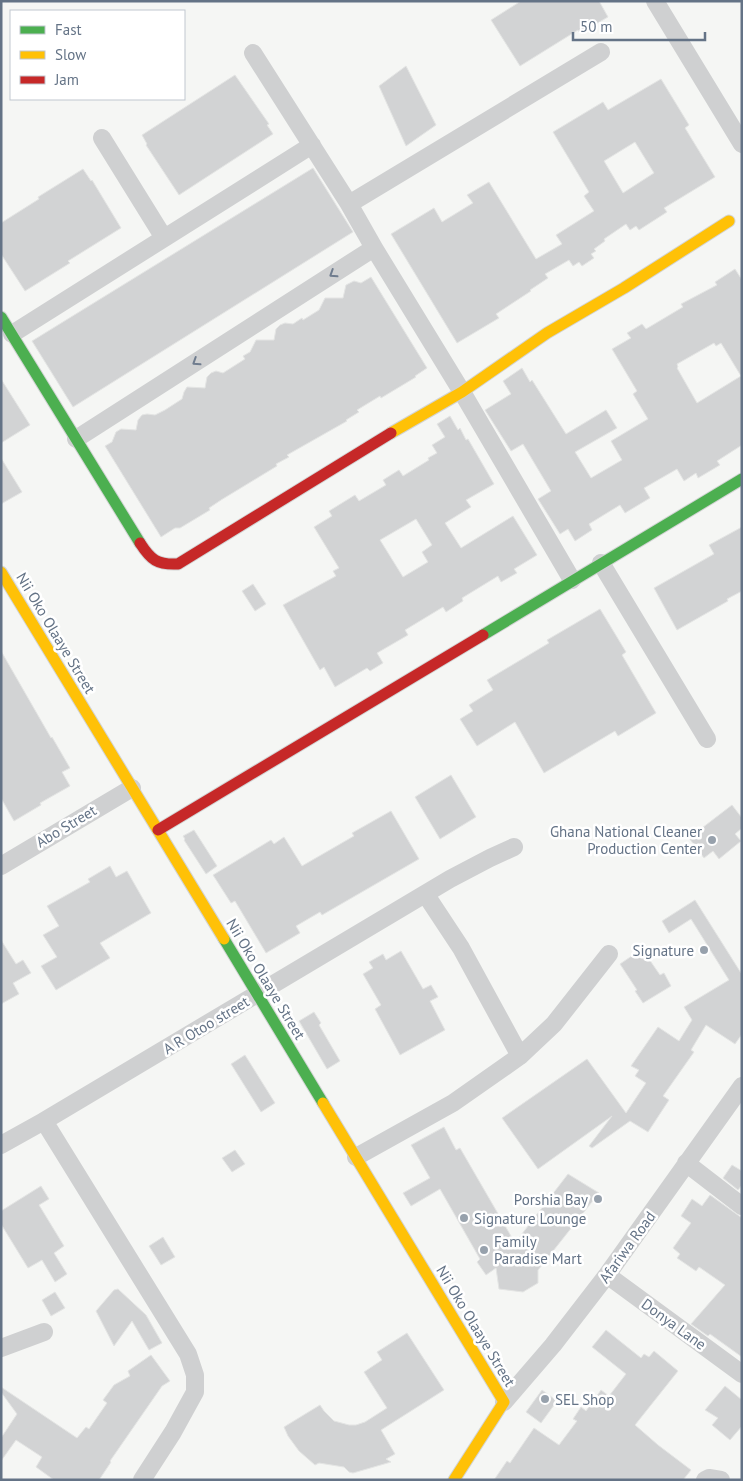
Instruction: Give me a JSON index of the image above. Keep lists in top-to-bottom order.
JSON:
{
  "streets": {
    "street": [
      "Nii Oko Olaaye Street",
      "Abo Street",
      "A R Otoo street",
      "Afariwa Road",
      "Donya Lane"
    ]
  },
  "crossings": [
    ["Nii Oko Olaaye Street", "Abo Street"],
    ["Nii Oko Olaaye Street", "A R Otoo street"],
    ["Nii Oko Olaaye Street", "Afariwa Road"],
    ["Afariwa Road", "Donya Lane"]
  ],
  "places": [
    "Ghana National Cleaner Production Center",
    "Signature",
    "Porshia Bay",
    "Signature Lounge",
    "Family Paradise Mart",
    "SEL Shop"
  ],
  "legend": ["Fast", "Slow", "Jam"],
  "scale_bar": "50 m"
}
